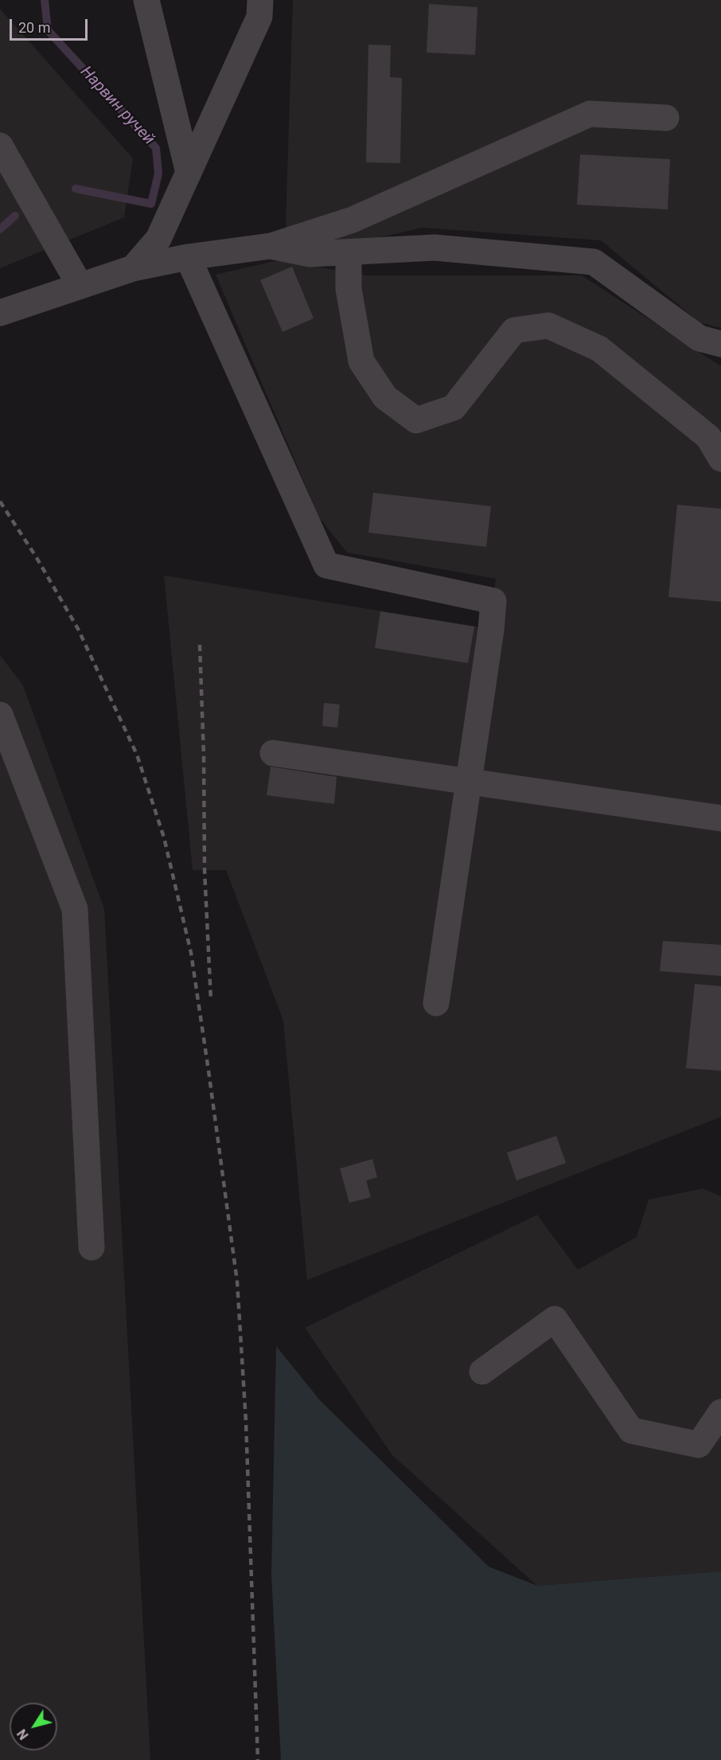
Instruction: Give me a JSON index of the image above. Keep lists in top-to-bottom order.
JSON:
{
  "water": ["Нарвин ручей"],
  "scale_bar": "20 m",
  "north": "bottom left"
}
